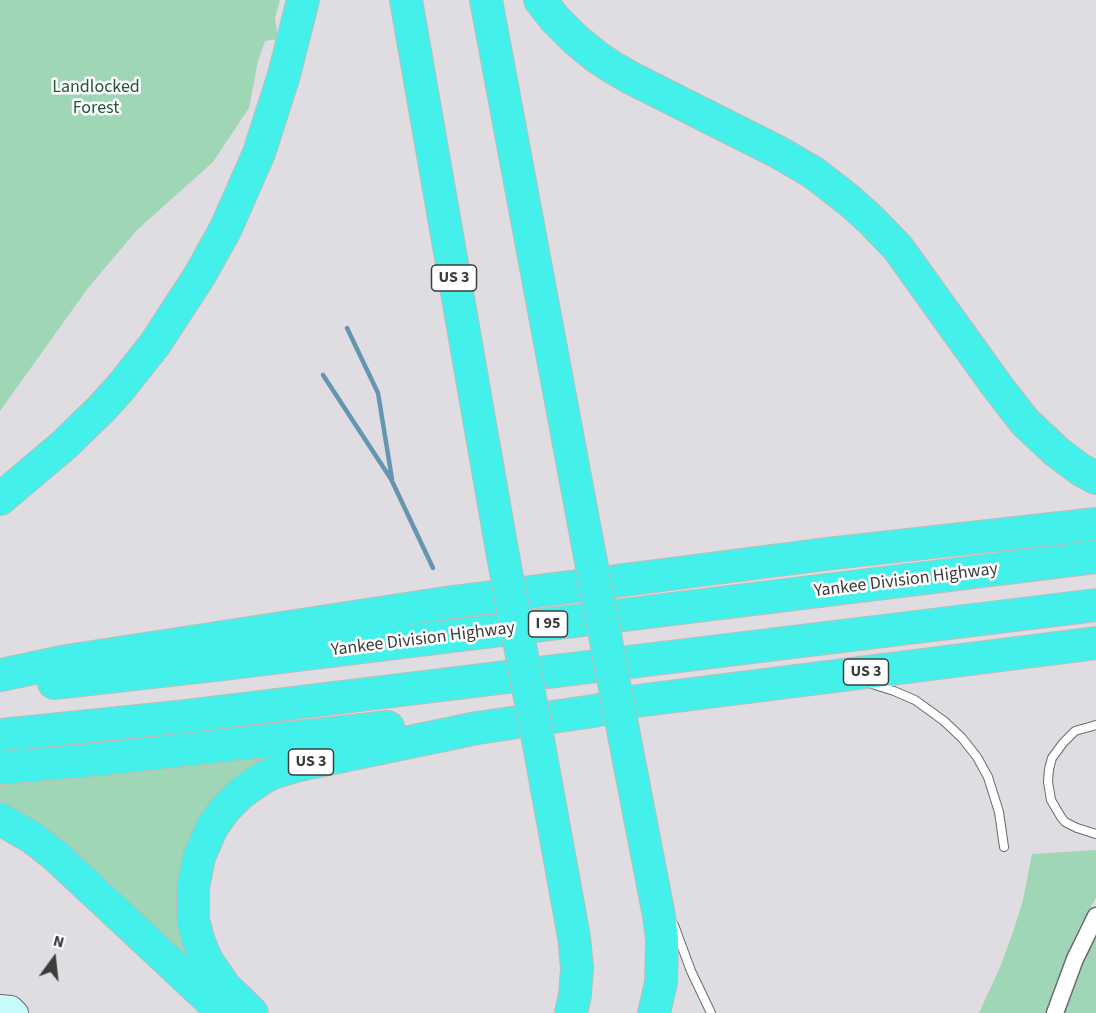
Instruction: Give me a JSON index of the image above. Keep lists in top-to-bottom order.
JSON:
{
  "streets": {
    "highway": ["US 3", "Yankee Division Highway", "I 95"]
  },
  "parks": ["Landlocked Forest"],
  "north": "top"
}
